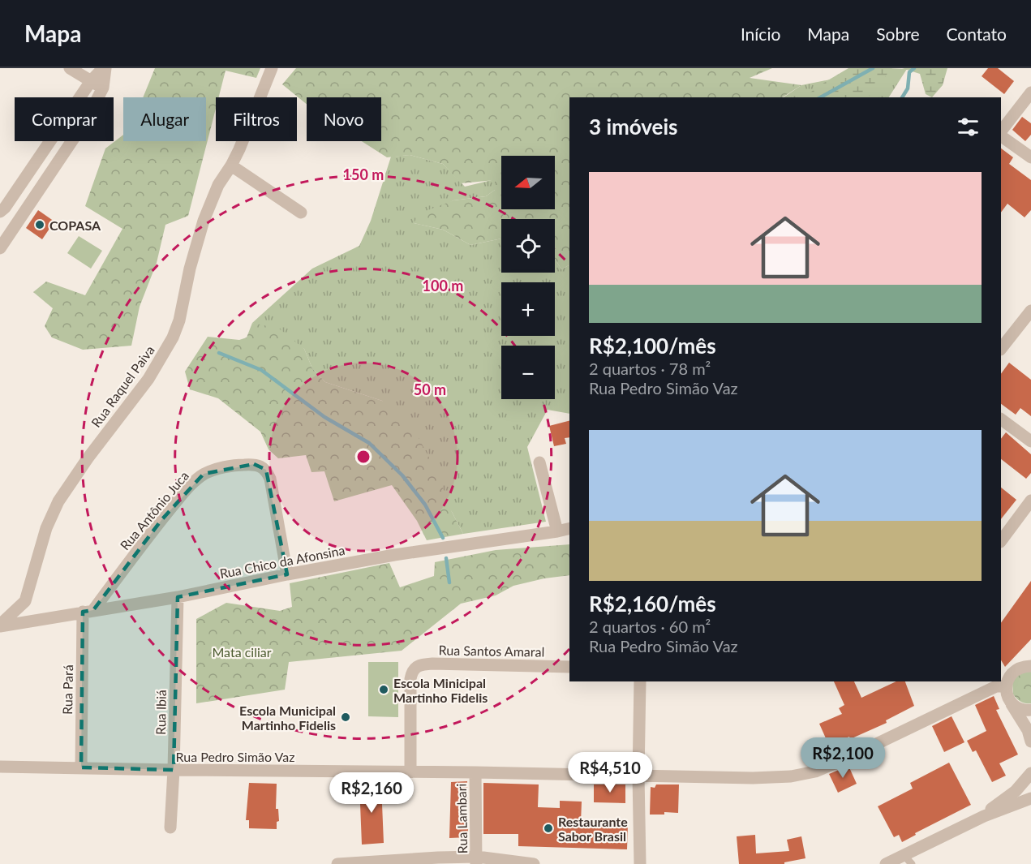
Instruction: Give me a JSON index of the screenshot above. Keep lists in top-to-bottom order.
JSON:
{
  "streets": {
    "street": [
      "Rua Raquel Paiva",
      "Rua Antônio Juca",
      "Rua Chico da Afonsina",
      "Rua Santos Amaral",
      "Rua Pará",
      "Rua Ibiá",
      "Rua Pedro Simão Vaz",
      "Rua Lambari"
    ]
  },
  "crossings": [
    ["Rua Raquel Paiva", "Rua Chico da Afonsina"],
    ["Rua Antônio Juca", "Rua Chico da Afonsina"],
    ["Rua Antônio Juca", "Rua Pará"],
    ["Rua Chico da Afonsina", "Rua Pará"],
    ["Rua Chico da Afonsina", "Rua Ibiá"],
    ["Rua Santos Amaral", "Rua Pedro Simão Vaz"],
    ["Rua Pará", "Rua Pedro Simão Vaz"],
    ["Rua Ibiá", "Rua Pedro Simão Vaz"],
    ["Rua Pedro Simão Vaz", "Rua Lambari"]
  ],
  "parks": ["Mata ciliar"],
  "places": [
    "COPASA",
    "Escola Minicipal Martinho Fidelis",
    "Escola Municipal Martinho Fidelis",
    "Restaurante Sabor Brasil"
  ],
  "north": "left",
  "page": {
    "header": "Mapa",
    "nav": [
      "Início",
      "Mapa",
      "Sobre",
      "Contato"
    ],
    "chip": [
      "Comprar",
      "Alugar",
      "Filtros",
      "Novo"
    ],
    "heading": "3 imóveis",
    "map_buttons": ["+", "−"],
    "list": [
      {
        "name": "R$2,100/mês",
        "note": "2 quartos · 78 m² · Rua Pedro Simão Vaz"
      },
      {
        "name": "R$2,160/mês",
        "note": "2 quartos · 60 m² · Rua Pedro Simão Vaz"
      }
    ],
    "price": ["R$2,100", "R$4,510", "R$2,160"]
  },
  "rings": ["150 m", "100 m", "50 m"]
}
